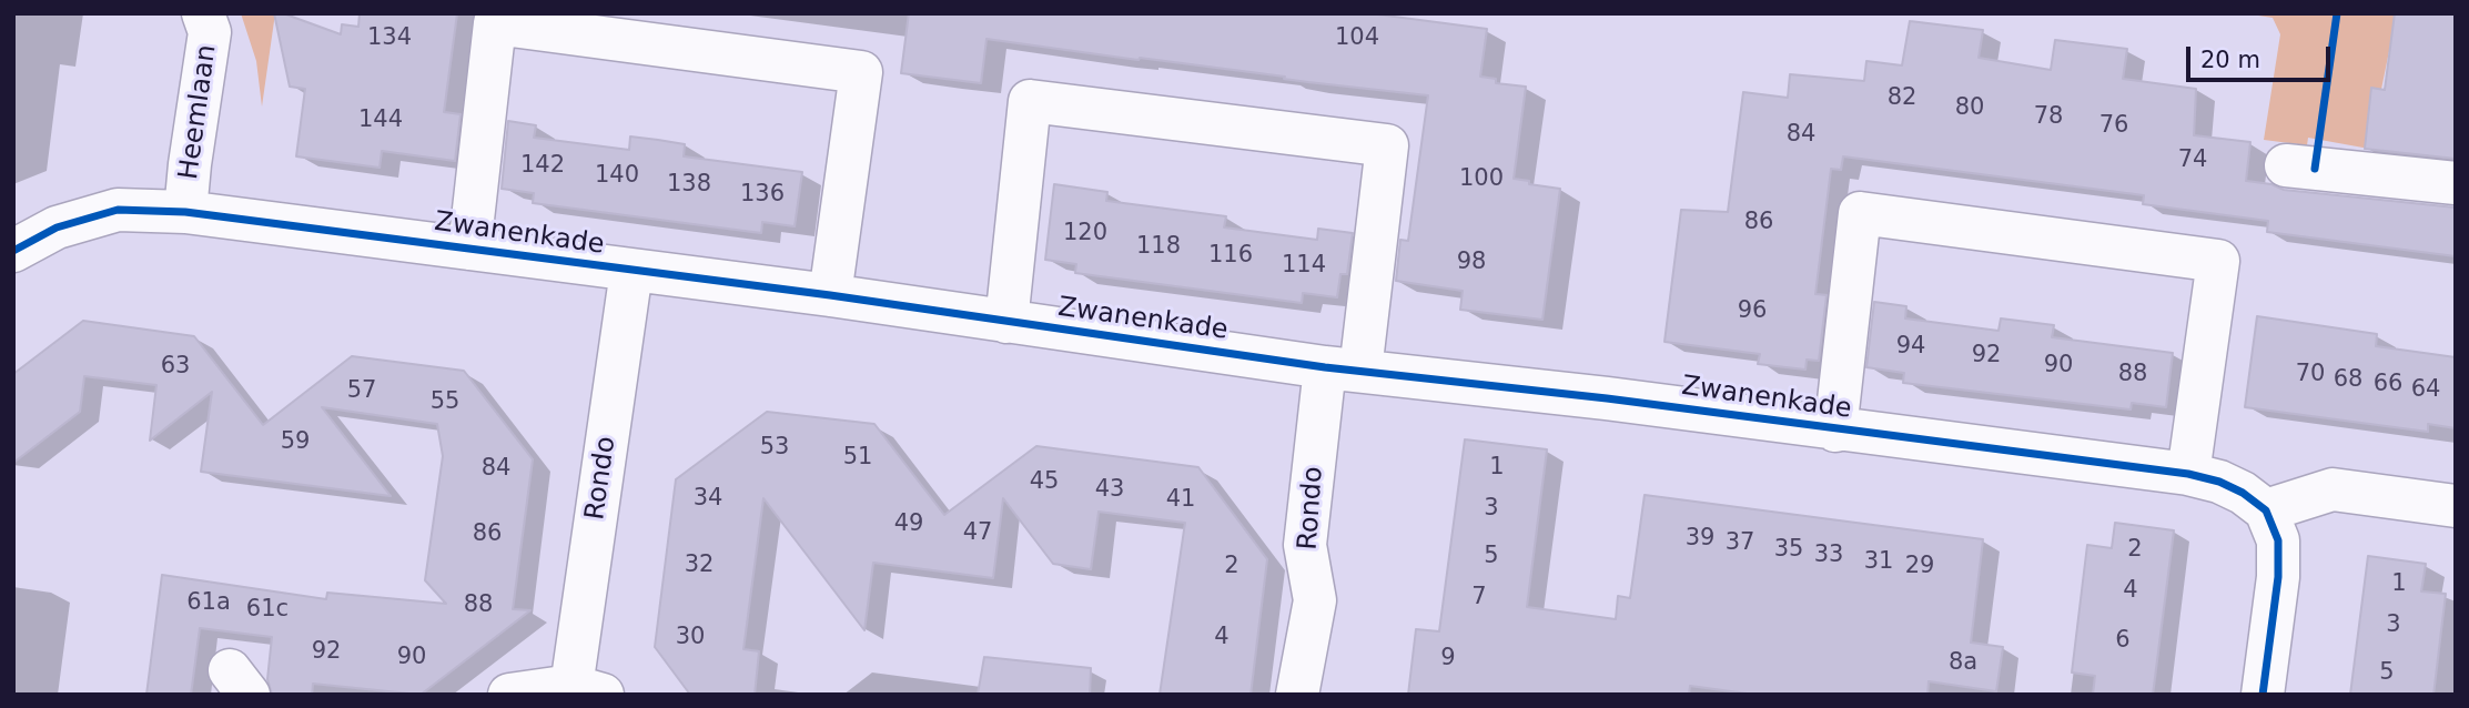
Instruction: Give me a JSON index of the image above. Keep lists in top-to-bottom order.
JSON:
{
  "streets": {
    "street": ["Heemlaan", "Zwanenkade", "Rondo"]
  },
  "crossings": [
    ["Heemlaan", "Zwanenkade"],
    ["Zwanenkade", "Rondo"]
  ],
  "house_numbers": [
    "134",
    "104",
    "82",
    "80",
    "78",
    "144",
    "76",
    "84",
    "74",
    "142",
    "140",
    "100",
    "138",
    "136",
    "86",
    "120",
    "118",
    "116",
    "98",
    "114",
    "96",
    "94",
    "92",
    "90",
    "63",
    "88",
    "70",
    "68",
    "66",
    "64",
    "57",
    "55",
    "59",
    "53",
    "51",
    "1",
    "84",
    "45",
    "43",
    "34",
    "41",
    "3",
    "49",
    "47",
    "86",
    "39",
    "37",
    "35",
    "2",
    "33",
    "5",
    "31",
    "32",
    "2",
    "29",
    "1",
    "4",
    "7",
    "61a",
    "88",
    "61c",
    "3",
    "30",
    "4",
    "6",
    "92",
    "90",
    "9",
    "8a",
    "5"
  ],
  "scale_bar": "20 m"
}
